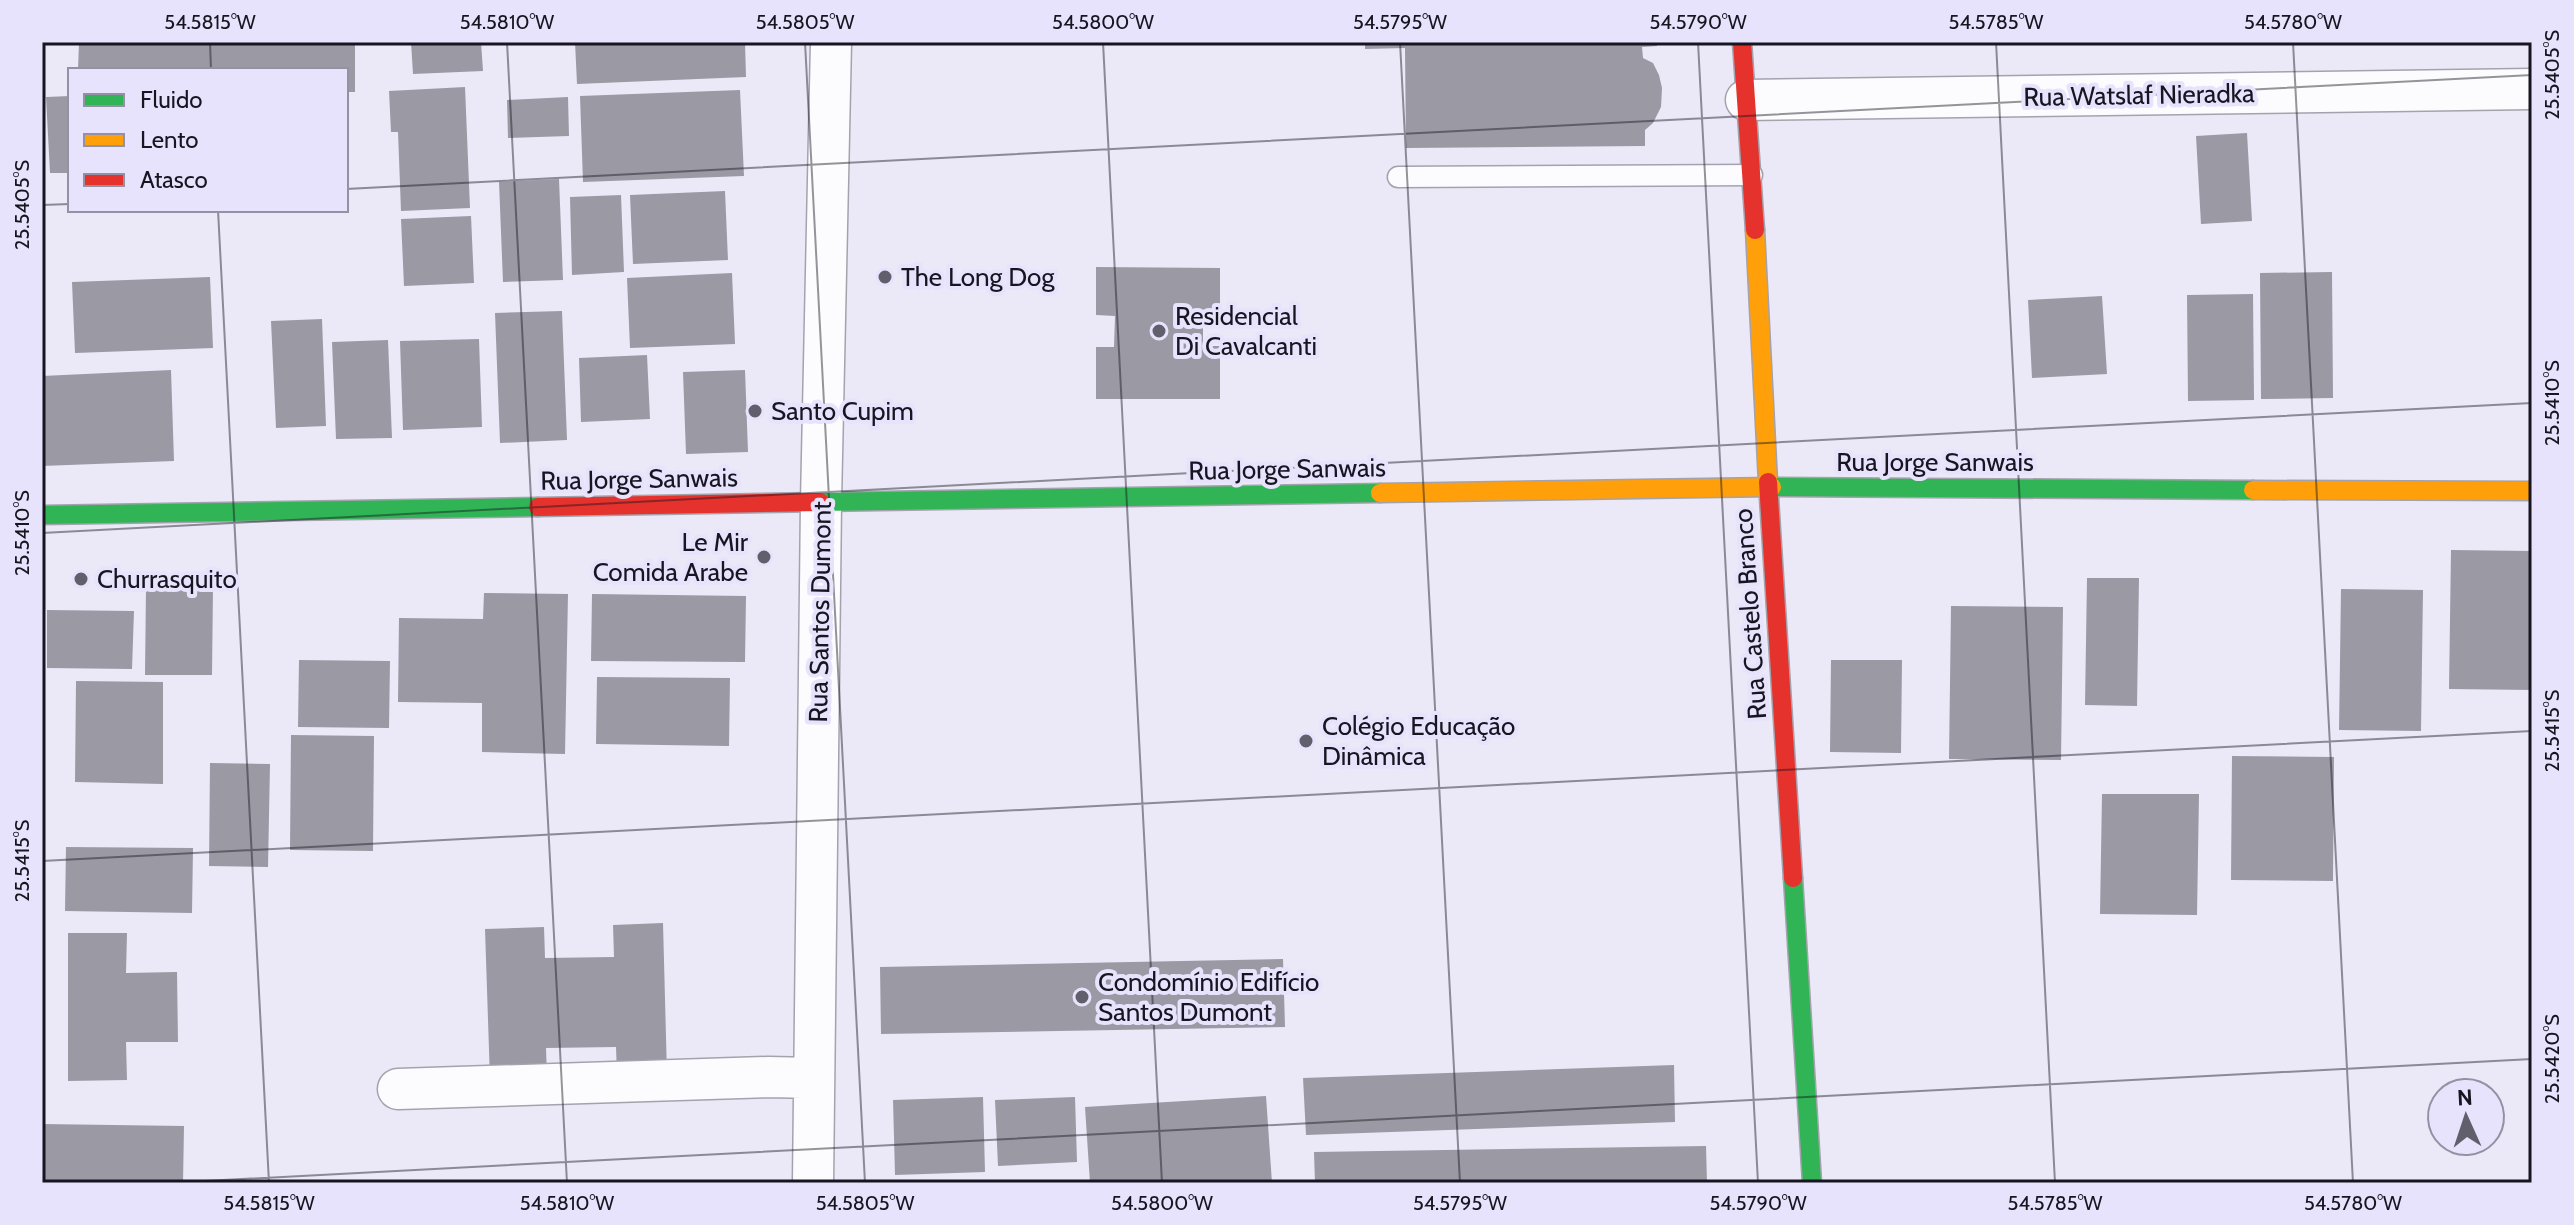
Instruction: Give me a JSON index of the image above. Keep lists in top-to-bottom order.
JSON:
{
  "streets": {
    "street": [
      "Rua Watslaf Nieradka",
      "Rua Jorge Sanwais",
      "Rua Santos Dumont",
      "Rua Castelo Branco"
    ]
  },
  "crossings": [
    ["Rua Watslaf Nieradka", "Rua Castelo Branco"],
    ["Rua Jorge Sanwais", "Rua Santos Dumont"],
    ["Rua Jorge Sanwais", "Rua Castelo Branco"]
  ],
  "places": [
    "The Long Dog",
    "Residencial Di Cavalcanti",
    "Santo Cupim",
    "Le Mir Comida Arabe",
    "Churrasquito",
    "Colégio Educação Dinâmica",
    "Condomínio Edifício Santos Dumont"
  ],
  "legend": ["Fluido", "Lento", "Atasco"],
  "north": "top",
  "coordinates": [
    "54.5815°W",
    "54.5810°W",
    "54.5805°W",
    "54.5800°W",
    "54.5795°W",
    "54.5790°W",
    "54.5785°W",
    "54.5780°W",
    "25.5405°S",
    "25.5410°S",
    "25.5415°S",
    "25.5420°S"
  ]
}
